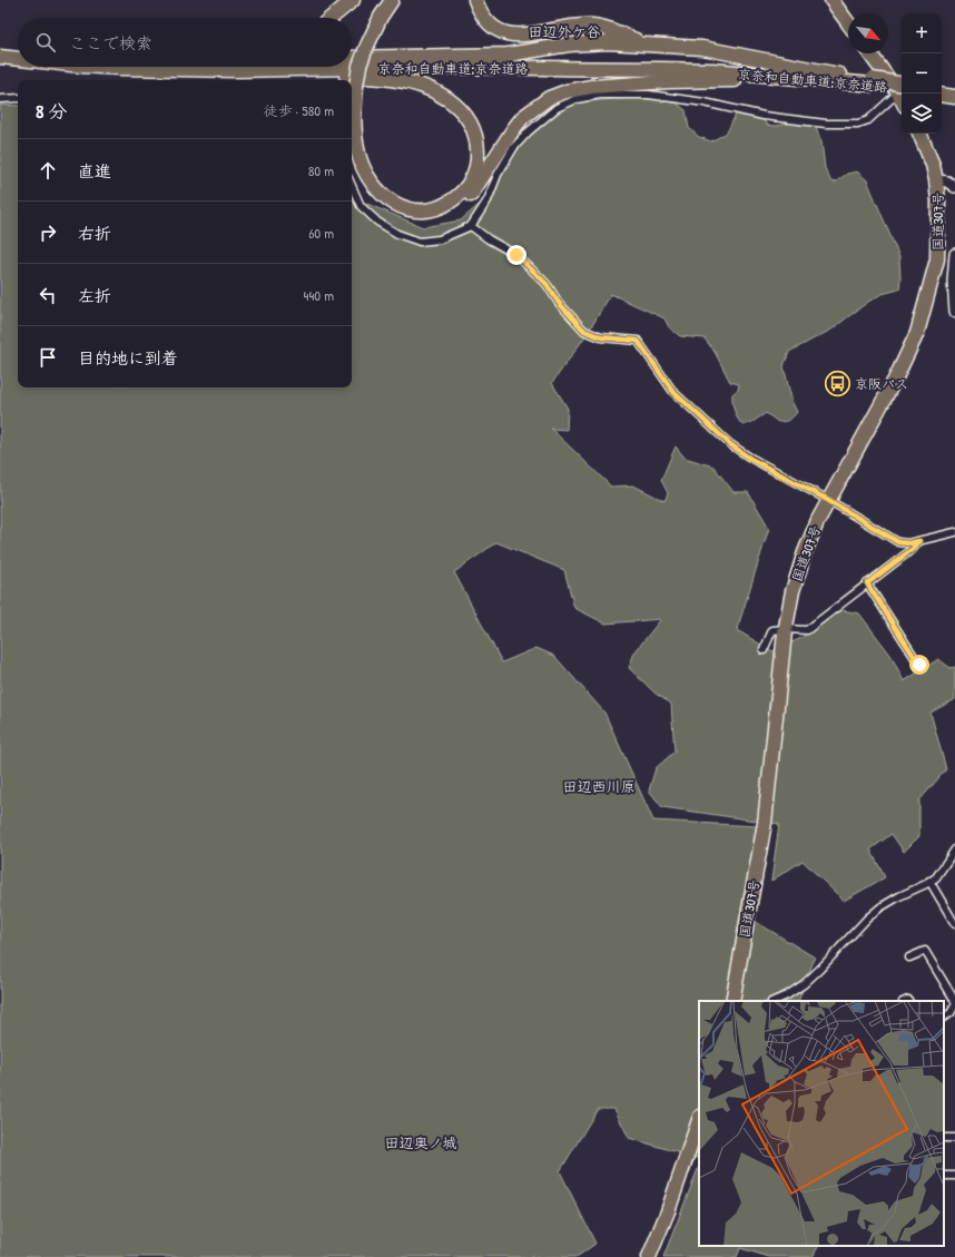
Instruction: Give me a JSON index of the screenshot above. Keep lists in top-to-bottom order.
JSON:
{
  "streets": {
    "highway": ["京奈和自動車道;京奈道路", "国道307号"]
  },
  "districts": ["田辺外ケ谷", "田辺西川原", "田辺奥ノ城"],
  "places": {
    "bus stop": ["京阪バス"]
  },
  "north": "bottom right",
  "page": {
    "map_buttons": ["+", "−"],
    "search": "ここで検索",
    "heading": ["8 分", "徒歩 · 580 m"],
    "list": [
      ["直進", "80 m"],
      ["右折", "60 m"],
      ["左折", "440 m"],
      "目的地に到着"
    ]
  }
}
